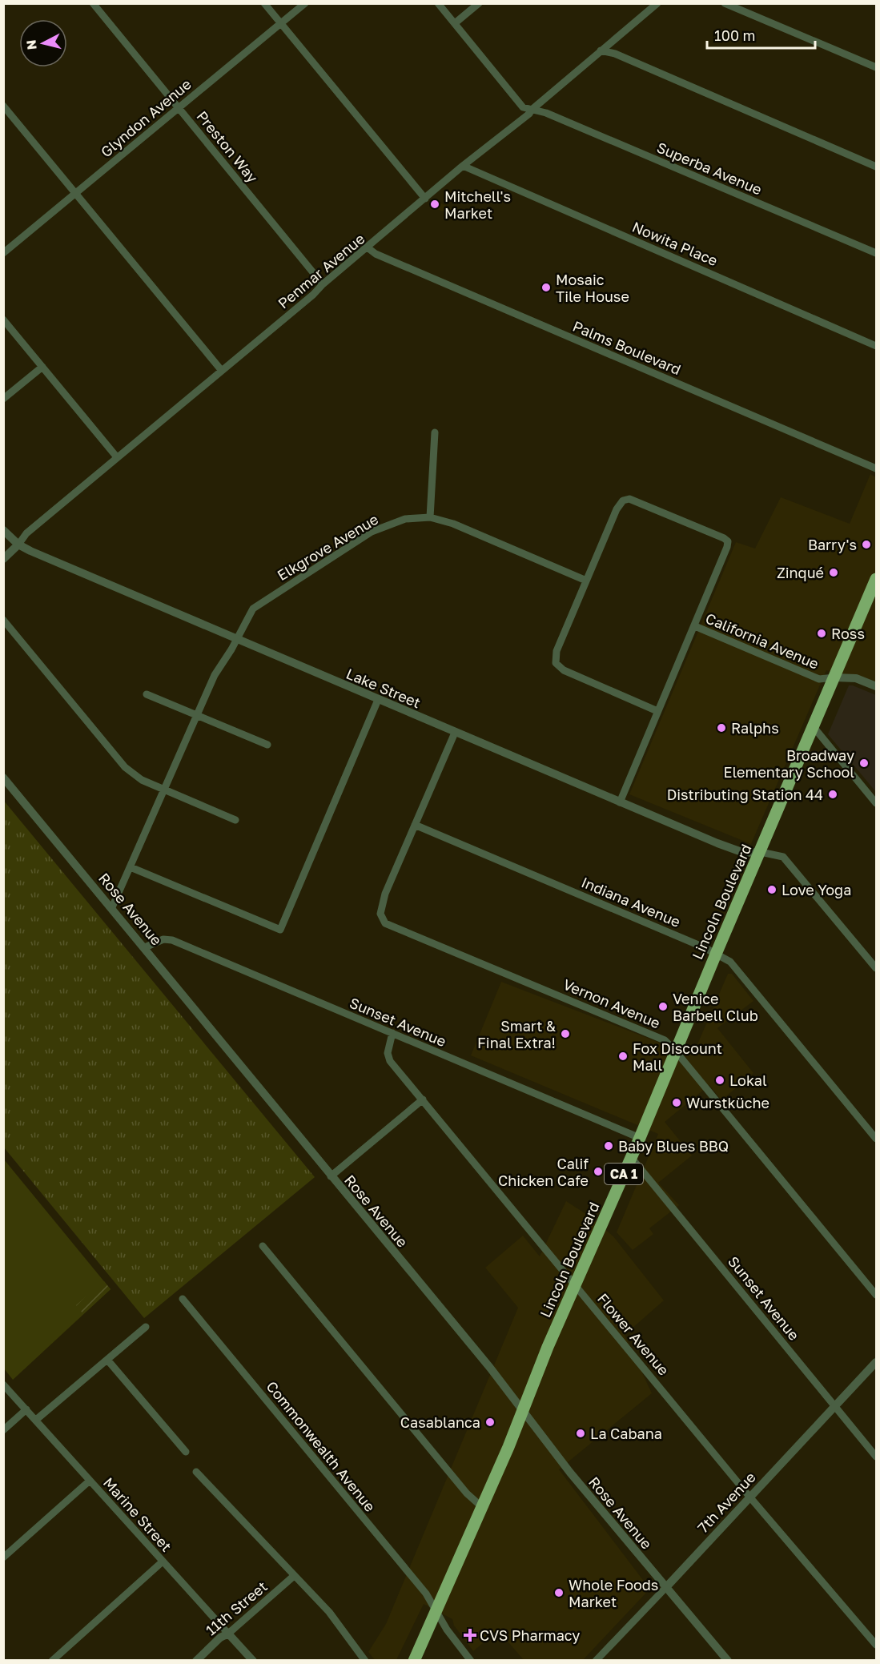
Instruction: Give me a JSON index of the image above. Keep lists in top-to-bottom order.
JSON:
{
  "streets": {
    "highway": ["Lincoln Boulevard", "CA 1"],
    "street": [
      "Glyndon Avenue",
      "Preston Way",
      "Superba Avenue",
      "Nowita Place",
      "Penmar Avenue",
      "Palms Boulevard",
      "Elkgrove Avenue",
      "California Avenue",
      "Lake Street",
      "Indiana Avenue",
      "Rose Avenue",
      "Vernon Avenue",
      "Sunset Avenue",
      "Flower Avenue",
      "Commonwealth Avenue",
      "7th Avenue",
      "Marine Street",
      "11th Street"
    ]
  },
  "crossings": [
    ["Glyndon Avenue", "Preston Way"],
    ["Preston Way", "Penmar Avenue"],
    ["Superba Avenue", "Penmar Avenue"],
    ["Nowita Place", "Penmar Avenue"],
    ["Penmar Avenue", "Palms Boulevard"],
    ["Penmar Avenue", "Lake Street"],
    ["Elkgrove Avenue", "Lake Street"],
    ["Elkgrove Avenue", "Rose Avenue"],
    ["California Avenue", "Lincoln Boulevard"],
    ["Lake Street", "Lincoln Boulevard"],
    ["Indiana Avenue", "Lincoln Boulevard"],
    ["Indiana Avenue", "Vernon Avenue"],
    ["Lincoln Boulevard", "Rose Avenue"],
    ["Lincoln Boulevard", "Vernon Avenue"],
    ["Lincoln Boulevard", "Sunset Avenue"],
    ["Lincoln Boulevard", "Flower Avenue"],
    ["Lincoln Boulevard", "Commonwealth Avenue"],
    ["Rose Avenue", "Sunset Avenue"],
    ["Rose Avenue", "7th Avenue"],
    ["Sunset Avenue", "Flower Avenue"],
    ["Sunset Avenue", "7th Avenue"],
    ["Flower Avenue", "7th Avenue"],
    ["Marine Street", "11th Street"]
  ],
  "places": {
    "other": [
      "Mitchell's Market",
      "Mosaic Tile House",
      "Barry's",
      "Zinqué",
      "Ross",
      "Ralphs",
      "Broadway Elementary School",
      "Distributing Station 44",
      "Love Yoga",
      "Venice Barbell Club",
      "Smart & Final Extra!",
      "Fox Discount Mall",
      "Lokal",
      "Wurstküche",
      "Baby Blues BBQ",
      "Calif Chicken Cafe",
      "Casablanca",
      "La Cabana",
      "Whole Foods Market"
    ],
    "health": ["CVS Pharmacy"]
  },
  "scale_bar": "100 m",
  "north": "left"
}
